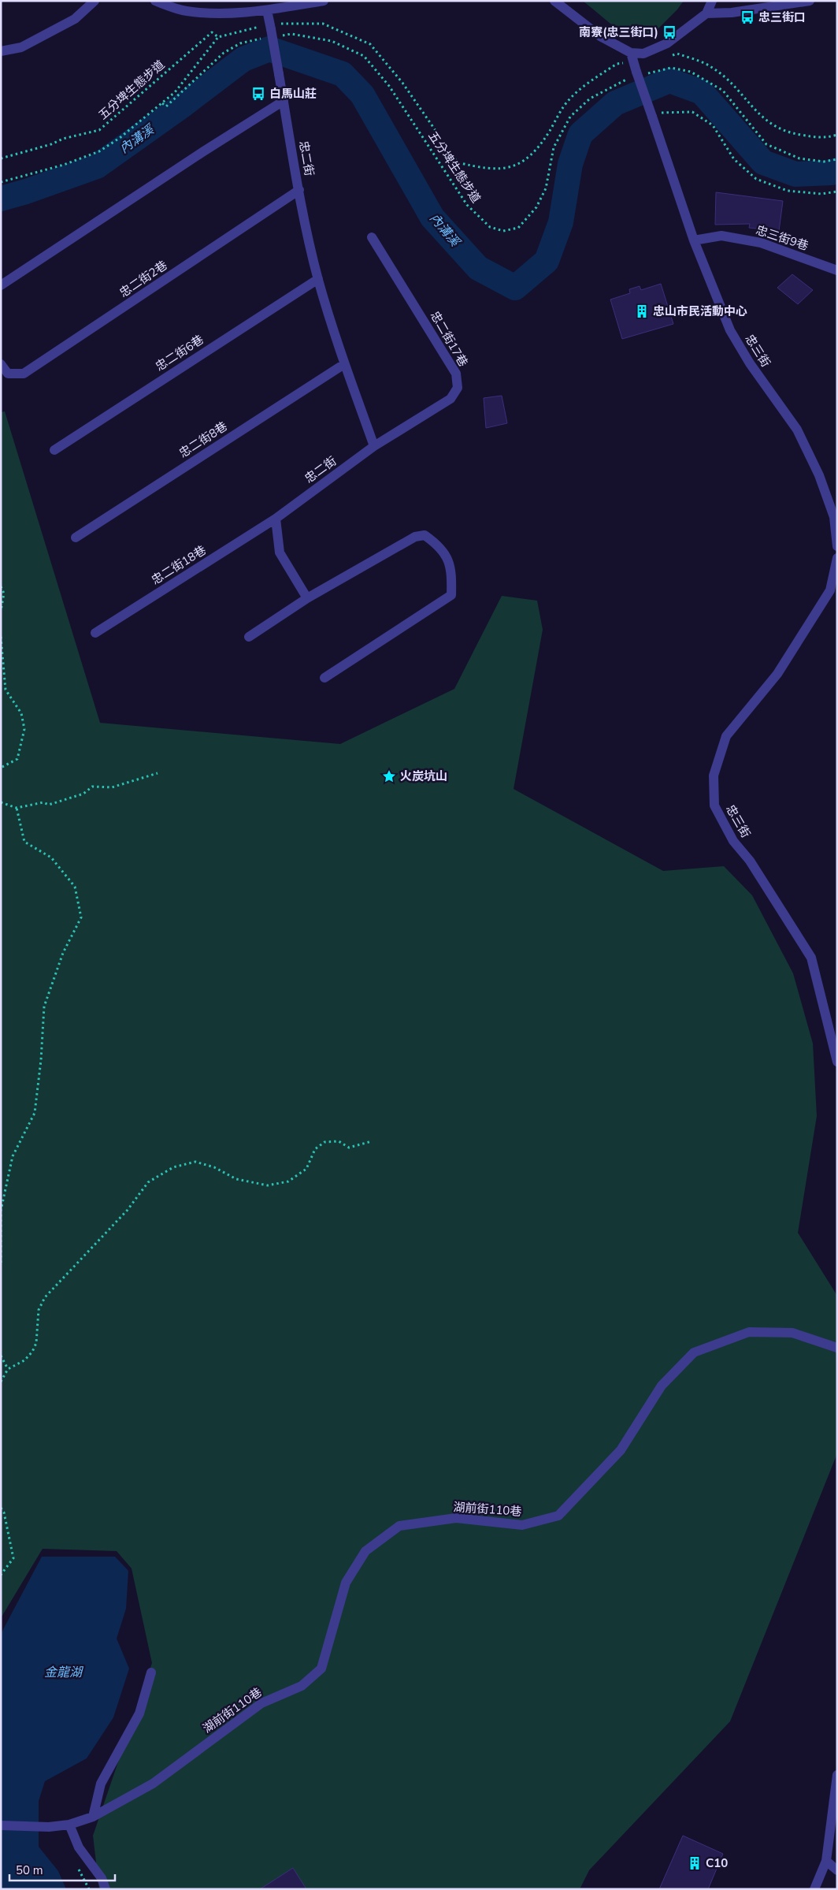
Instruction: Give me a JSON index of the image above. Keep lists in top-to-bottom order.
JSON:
{
  "streets": {
    "street": [
      "忠二街",
      "忠三街9巷",
      "忠二街2巷",
      "忠二街17巷",
      "忠三街",
      "忠二街6巷",
      "忠二街8巷",
      "忠二街18巷",
      "湖前街110巷"
    ],
    "path": ["五分埤生態步道"]
  },
  "crossings": [
    ["五分埤生態步道", "忠二街"],
    ["五分埤生態步道", "忠三街"],
    ["忠二街", "忠二街2巷"],
    ["忠二街", "忠二街17巷"],
    ["忠二街", "忠二街6巷"],
    ["忠二街", "忠二街8巷"],
    ["忠二街", "忠二街18巷"],
    ["忠三街9巷", "忠三街"]
  ],
  "water": ["內溝溪", "金龍湖"],
  "places": {
    "bus stop": ["忠三街口", "南寮(忠三街口)", "白馬山莊"],
    "building": ["忠山市民活動中心", "C10"],
    "place": ["火炭坑山"]
  },
  "scale_bar": "50 m"
}
